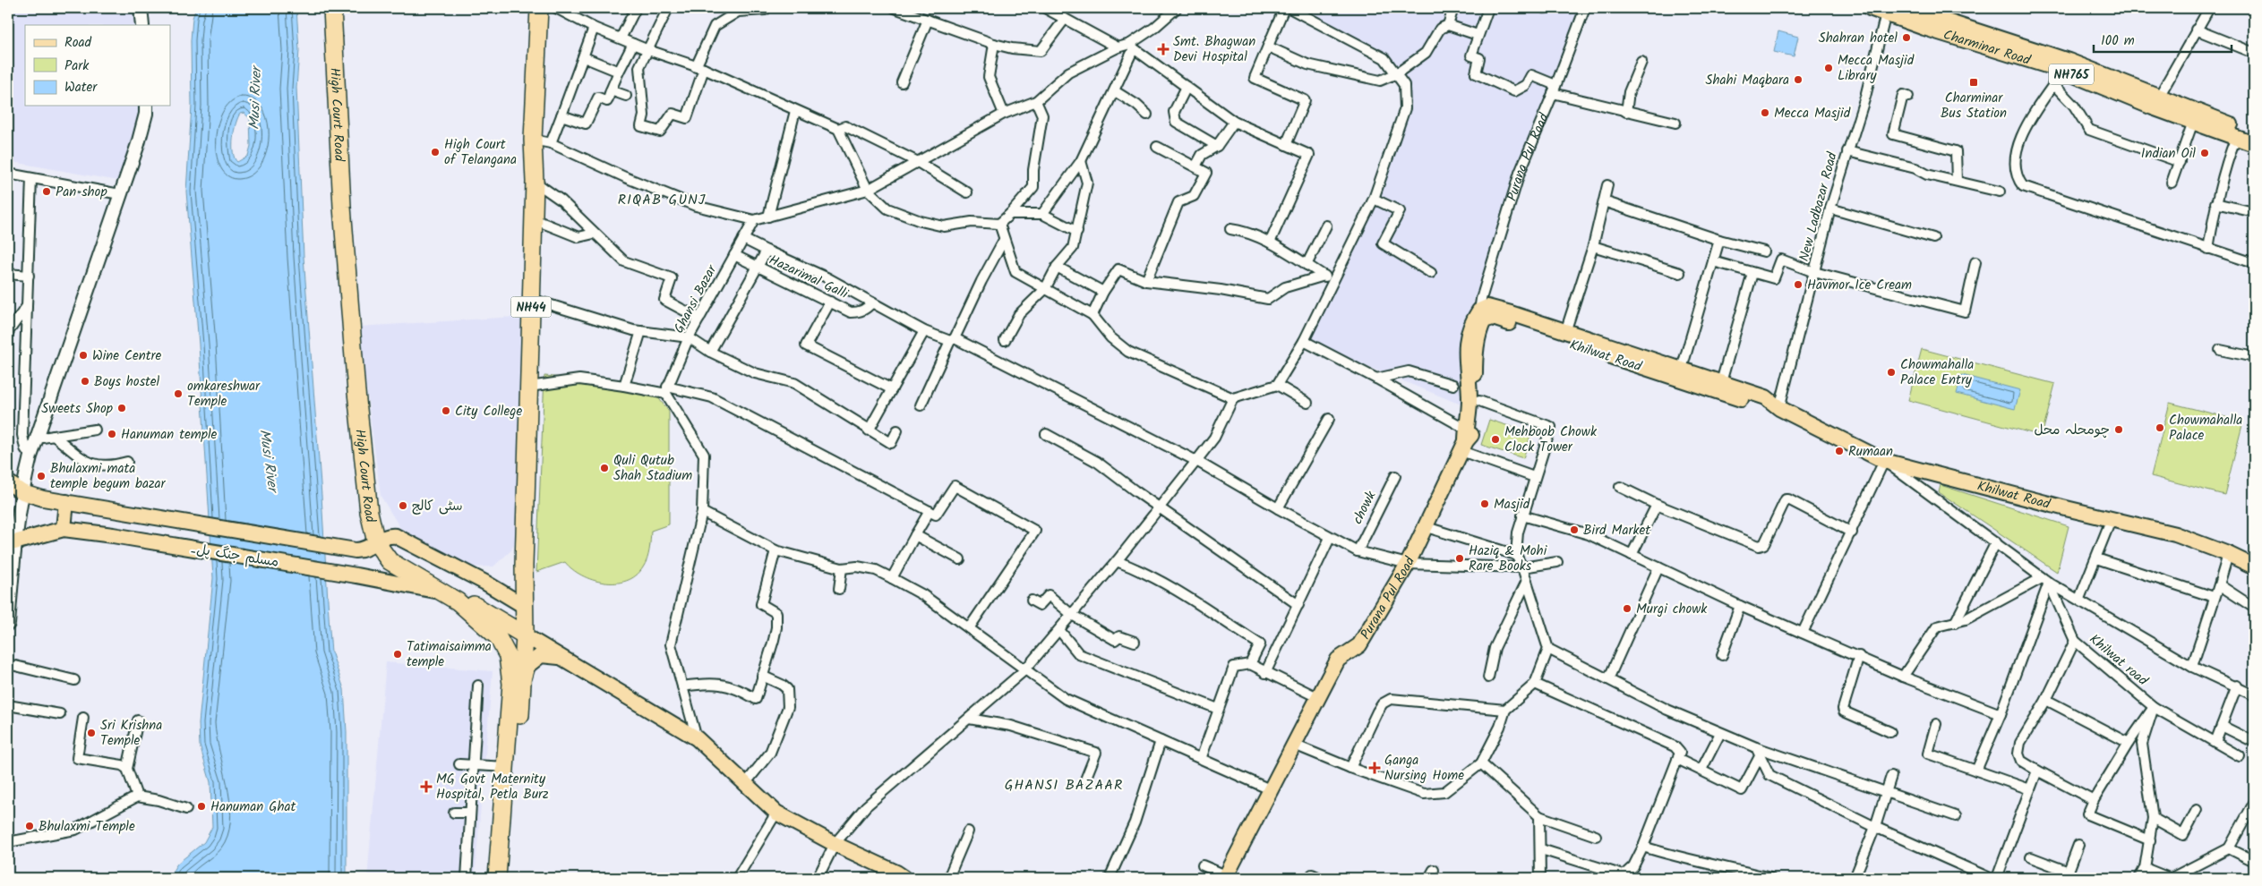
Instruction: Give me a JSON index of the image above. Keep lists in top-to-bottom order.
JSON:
{
  "streets": {
    "highway": ["High Court Road", "NH44"],
    "main road": [
      "Charminar Road",
      "NH765",
      "Purana Pul Road",
      "Khilwat Road",
      "مسلم جنگ پل۔"
    ],
    "street": [
      "New Ladbazar Road",
      "Hazarimal Galli",
      "Ghansi Bazar",
      "chowk",
      "Khilwat road"
    ]
  },
  "crossings": [
    ["Charminar Road", "New Ladbazar Road"],
    ["High Court Road", "مسلم جنگ پل۔"],
    ["Purana Pul Road", "Khilwat Road"],
    ["New Ladbazar Road", "Khilwat Road"],
    ["Hazarimal Galli", "Ghansi Bazar"],
    ["Khilwat Road", "Khilwat road"]
  ],
  "districts": ["RIQAB GUNJ", "GHANSI BAZAAR"],
  "water": ["Musi River"],
  "places": {
    "other": [
      "Shahran hotel",
      "Mecca Masjid Library",
      "Shahi Maqbara",
      "Mecca Masjid",
      "High Court of Telangana",
      "Indian Oil",
      "Pan shop",
      "Havmor Ice Cream",
      "Wine Centre",
      "Chowmahalla Palace Entry",
      "Boys hostel",
      "omkareshwar Temple",
      "Sweets Shop",
      "City College",
      "Chowmahalla Palace",
      "چومحلہ محل",
      "Hanuman temple",
      "Mehboob Chowk Clock Tower",
      "Rumaan",
      "Quli Qutub Shah Stadium",
      "Bhulaxmi mata temple begum bazar",
      "Masjid",
      "سٹی کالج",
      "Bird Market",
      "Haziq & Mohi Rare Books",
      "Murgi chowk",
      "Tatimaisaimma temple",
      "Sri Krishna Temple",
      "Hanuman Ghat",
      "Bhulaxmi Temple"
    ],
    "health": ["Smt. Bhagwan Devi Hospital", "Ganga Nursing Home", "MG Govt Maternity Hospital, Petla Burz"],
    "transit": ["Charminar Bus Station"]
  },
  "legend": ["Road", "Park", "Water"],
  "scale_bar": "100 m"
}
